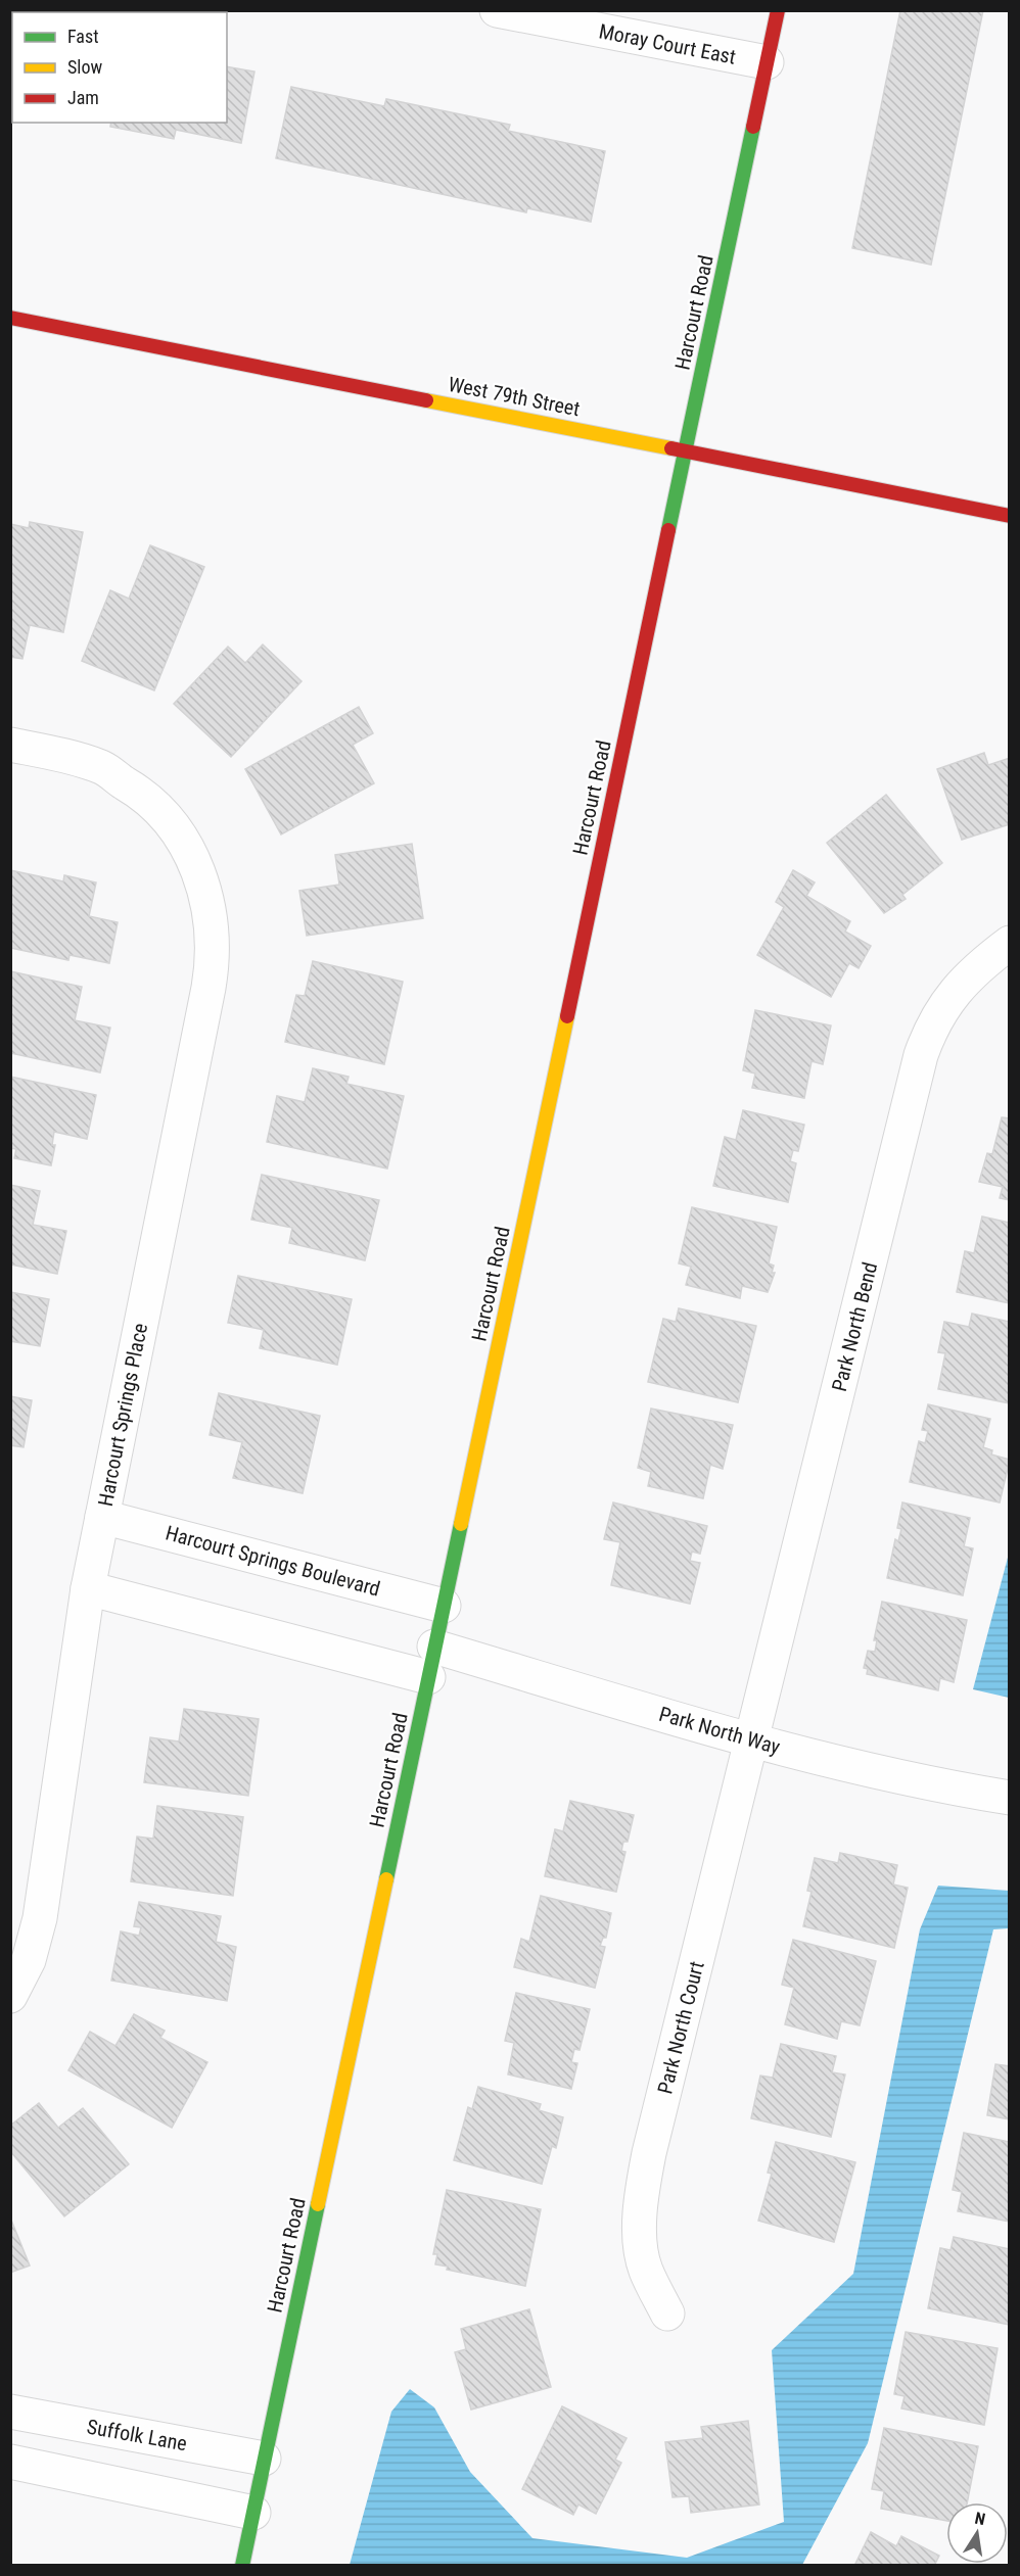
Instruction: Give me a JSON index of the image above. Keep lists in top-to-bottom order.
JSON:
{
  "streets": {
    "street": [
      "Moray Court East",
      "Harcourt Road",
      "West 79th Street",
      "Park North Bend",
      "Harcourt Springs Place",
      "Harcourt Springs Boulevard",
      "Park North Way",
      "Park North Court",
      "Suffolk Lane"
    ]
  },
  "crossings": [
    ["Moray Court East", "Harcourt Road"],
    ["Harcourt Road", "West 79th Street"],
    ["Harcourt Road", "Harcourt Springs Boulevard"],
    ["Harcourt Road", "Park North Way"],
    ["Harcourt Road", "Suffolk Lane"],
    ["Park North Bend", "Park North Way"],
    ["Park North Bend", "Park North Court"],
    ["Harcourt Springs Place", "Harcourt Springs Boulevard"],
    ["Park North Way", "Park North Court"]
  ],
  "legend": ["Fast", "Slow", "Jam"],
  "north": "top"
}
